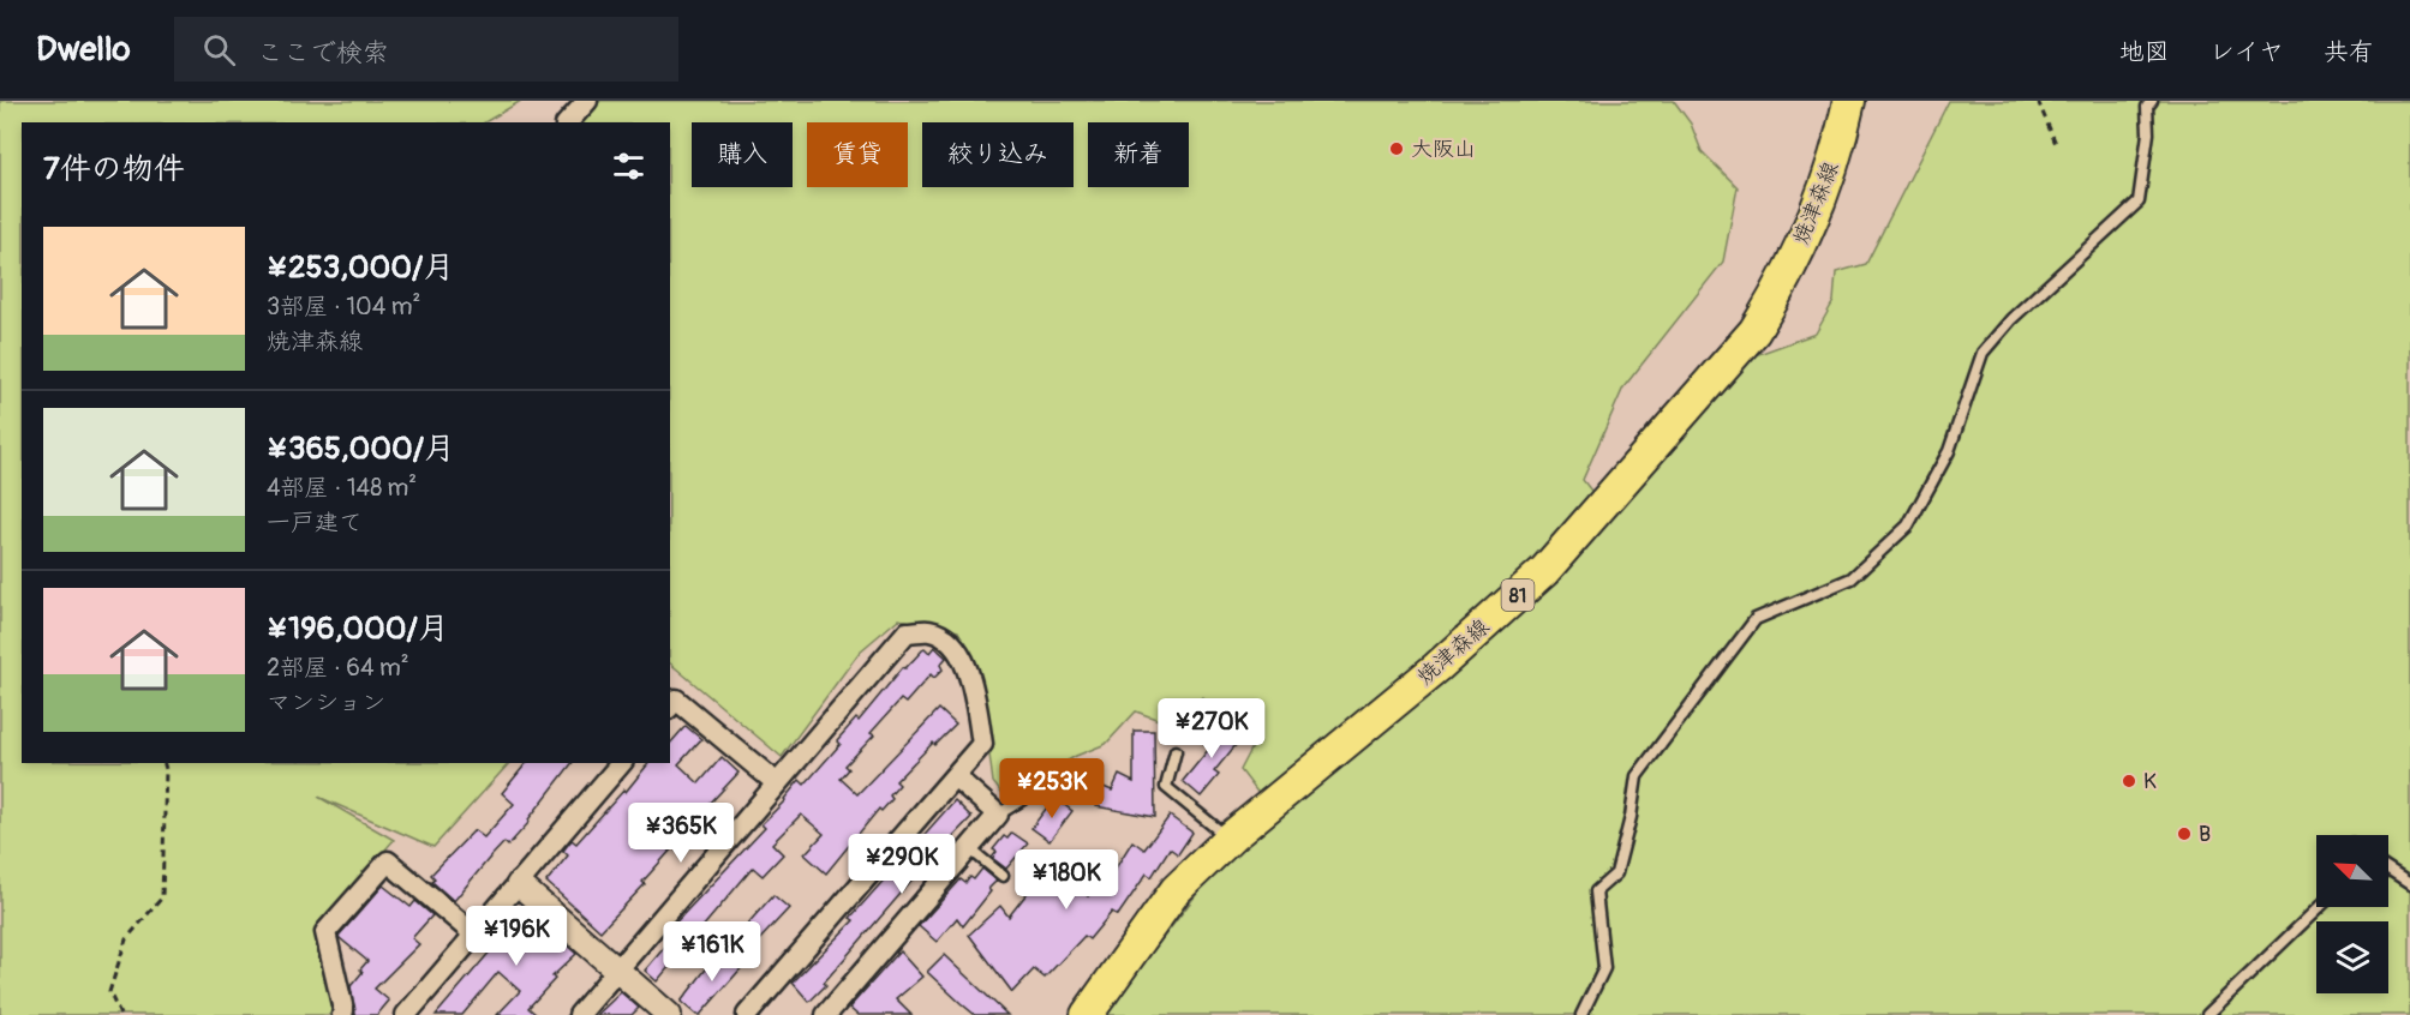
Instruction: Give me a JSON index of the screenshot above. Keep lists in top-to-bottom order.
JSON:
{
  "streets": {
    "main road": ["焼津森線", "81"]
  },
  "places": ["大阪山", "K", "B"],
  "north": "top left",
  "page": {
    "header": "Dwello",
    "search": "ここで検索",
    "nav": ["地図", "レイヤ", "共有"],
    "chip": [
      "購入",
      "賃貸",
      "絞り込み",
      "新着"
    ],
    "heading": "7件の物件",
    "list": [
      {
        "name": "¥253,000/月",
        "note": "3部屋 · 104 m² · 焼津森線"
      },
      {
        "name": "¥365,000/月",
        "note": "4部屋 · 148 m² · 一戸建て"
      },
      {
        "name": "¥196,000/月",
        "note": "2部屋 · 64 m² · マンション"
      }
    ],
    "price": [
      "¥270K",
      "¥253K",
      "¥365K",
      "¥290K",
      "¥180K",
      "¥196K",
      "¥161K"
    ]
  }
}
